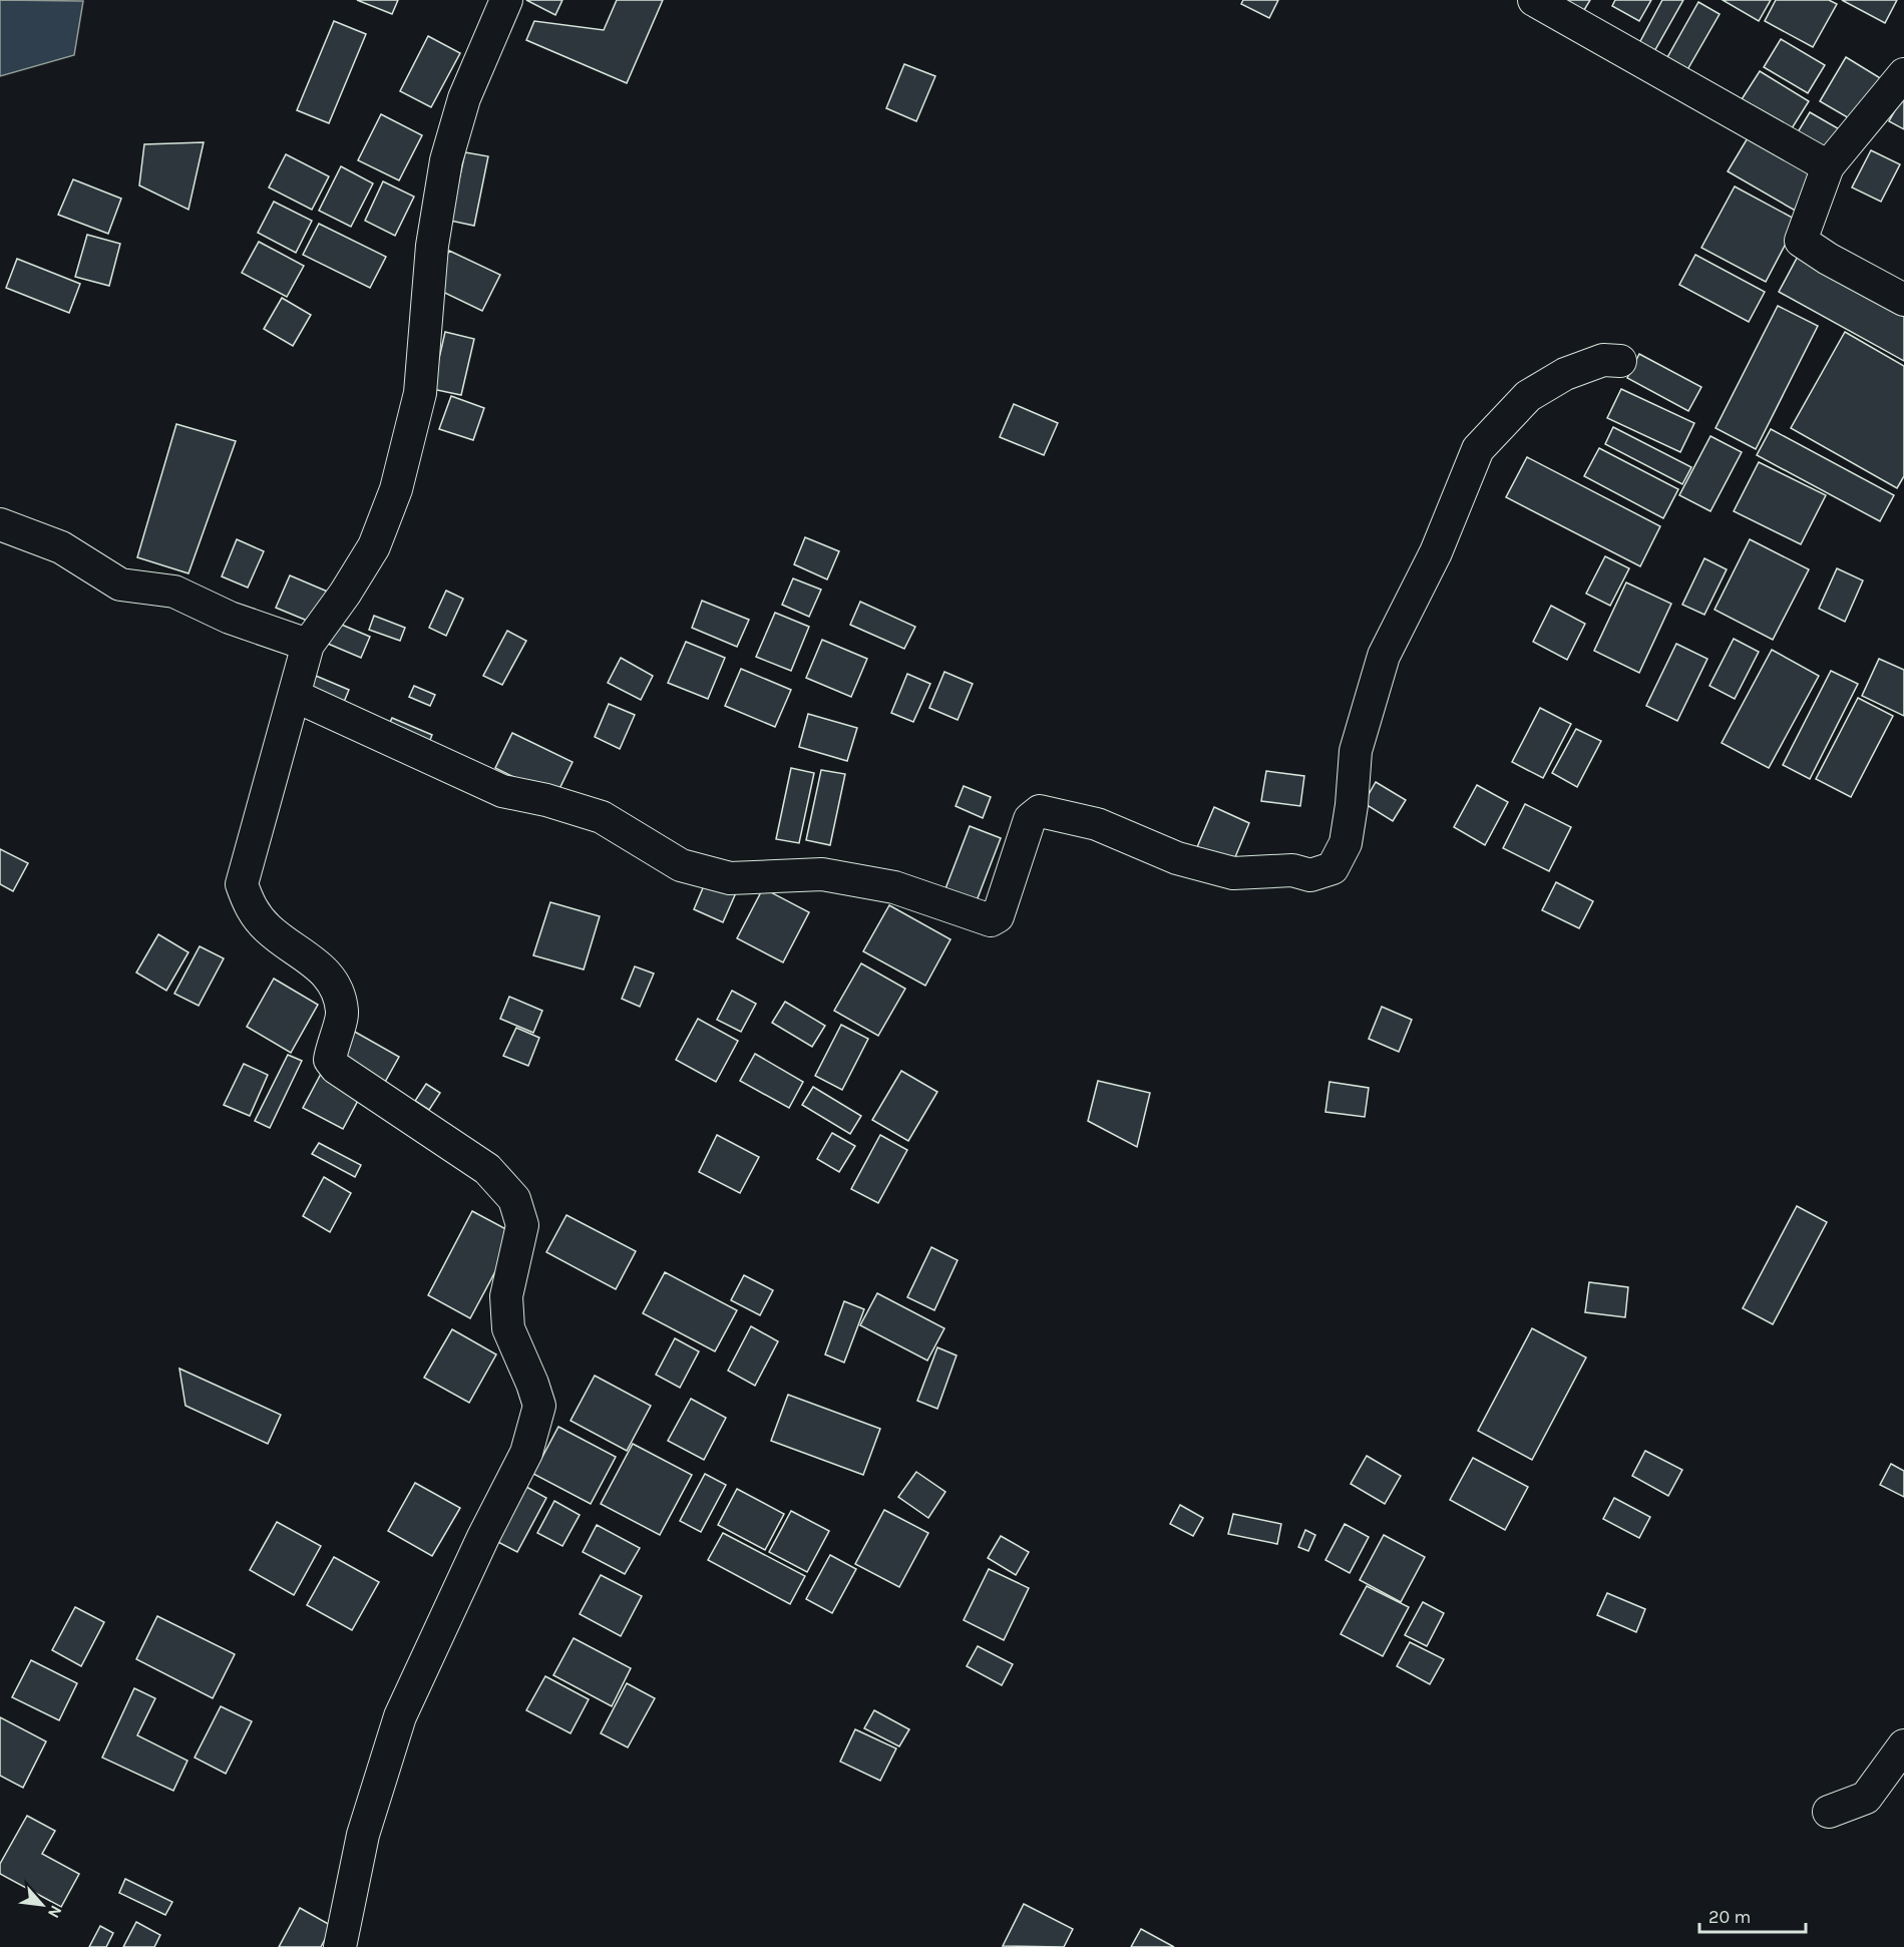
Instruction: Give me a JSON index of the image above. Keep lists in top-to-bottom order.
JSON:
{
  "scale_bar": "20 m",
  "north": "bottom right"
}
